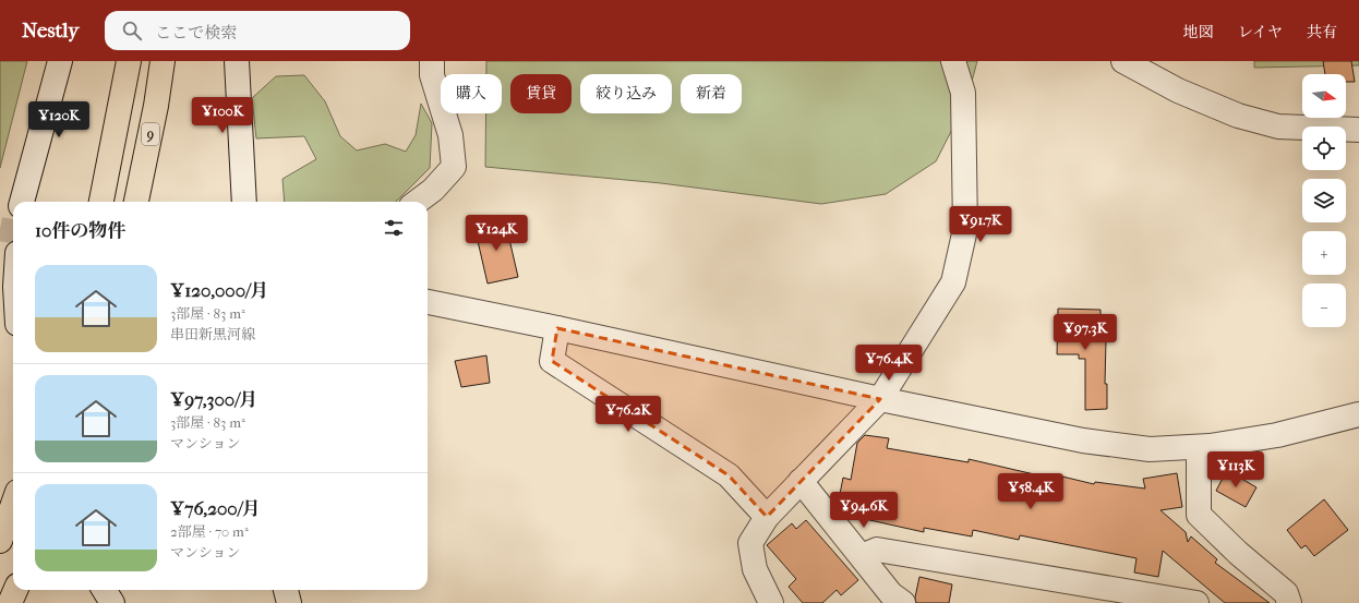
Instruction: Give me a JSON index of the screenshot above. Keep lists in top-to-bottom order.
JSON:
{
  "streets": {
    "main road": ["9"]
  },
  "north": "right",
  "page": {
    "header": "Nestly",
    "search": "ここで検索",
    "nav": ["地図", "レイヤ", "共有"],
    "map_buttons": ["+", "−"],
    "chip": [
      "購入",
      "賃貸",
      "絞り込み",
      "新着"
    ],
    "price": [
      "¥100K",
      "¥120K",
      "¥91.7K",
      "¥124K",
      "¥97.3K",
      "¥76.4K",
      "¥76.2K",
      "¥113K",
      "¥58.4K",
      "¥94.6K"
    ],
    "heading": "10件の物件",
    "list": [
      {
        "name": "¥120,000/月",
        "note": "3部屋 · 83 m² · 串田新黒河線"
      },
      {
        "name": "¥97,300/月",
        "note": "3部屋 · 83 m² · マンション"
      },
      {
        "name": "¥76,200/月",
        "note": "2部屋 · 70 m² · マンション"
      }
    ]
  }
}
